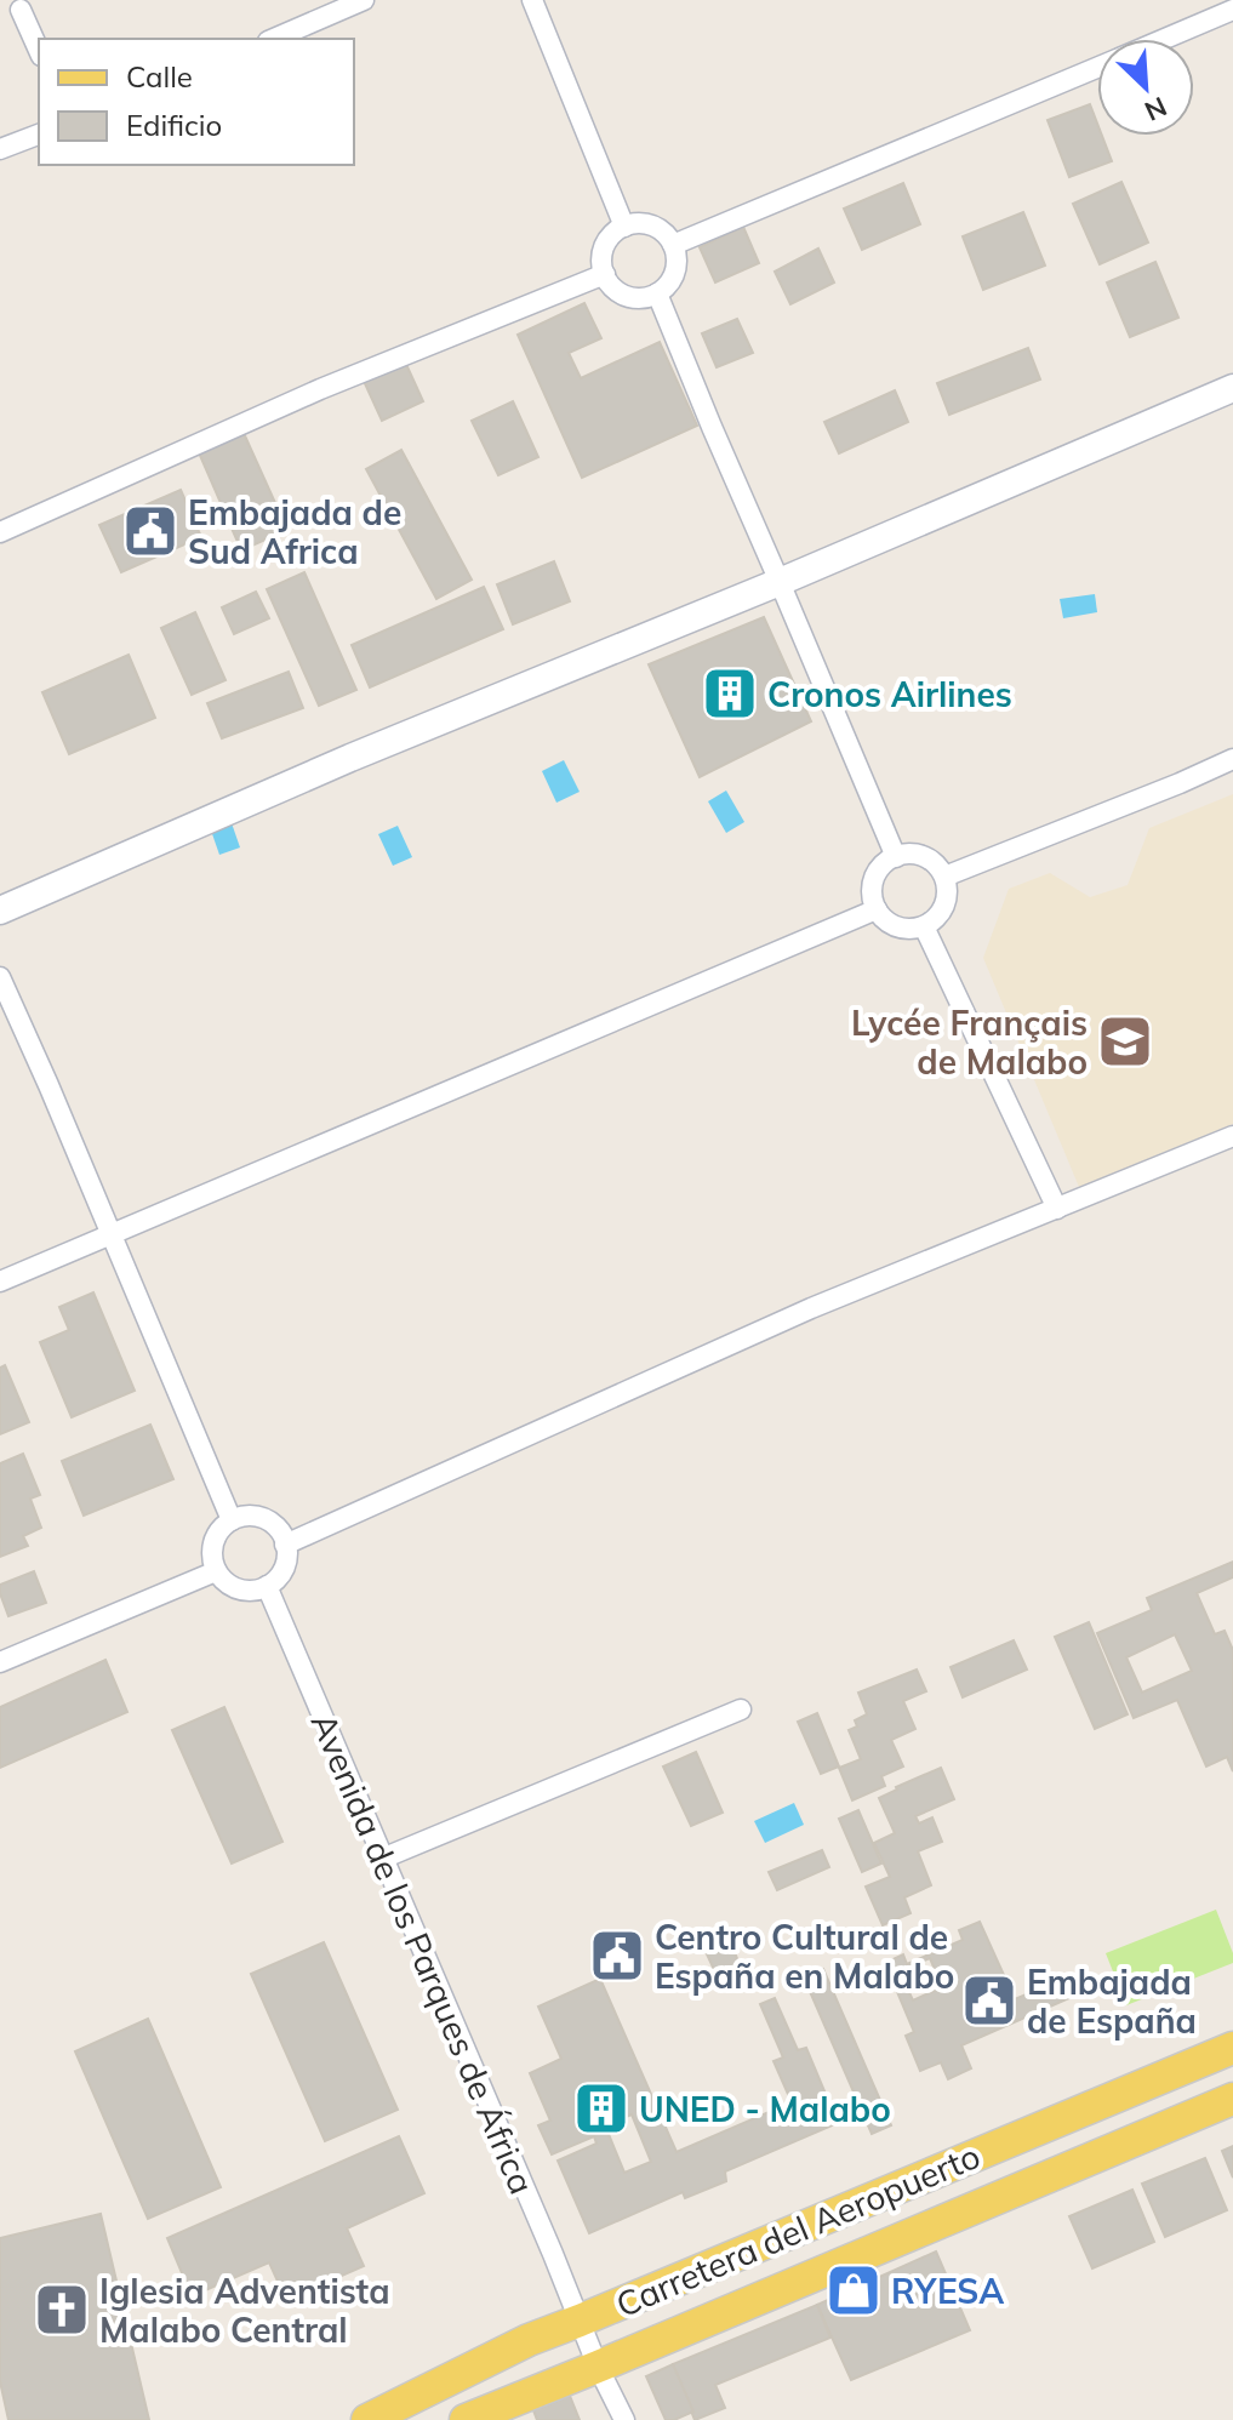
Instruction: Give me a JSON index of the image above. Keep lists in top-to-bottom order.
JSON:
{
  "streets": {
    "main road": ["Carretera del Aeropuerto"],
    "street": ["Avenida de los Parques de África"]
  },
  "crossings": [
    ["Avenida de los Parques de África", "Carretera del Aeropuerto"]
  ],
  "places": {
    "public building": ["Embajada de Sud Africa", "Centro Cultural de España en Malabo", "Embajada de España"],
    "building": ["Cronos Airlines", "UNED - Malabo"],
    "school or university": ["Lycée Français de Malabo"],
    "shop": ["RYESA"],
    "church": ["Iglesia Adventista Malabo Central"]
  },
  "legend": ["Calle", "Edificio"],
  "north": "bottom right"
}
